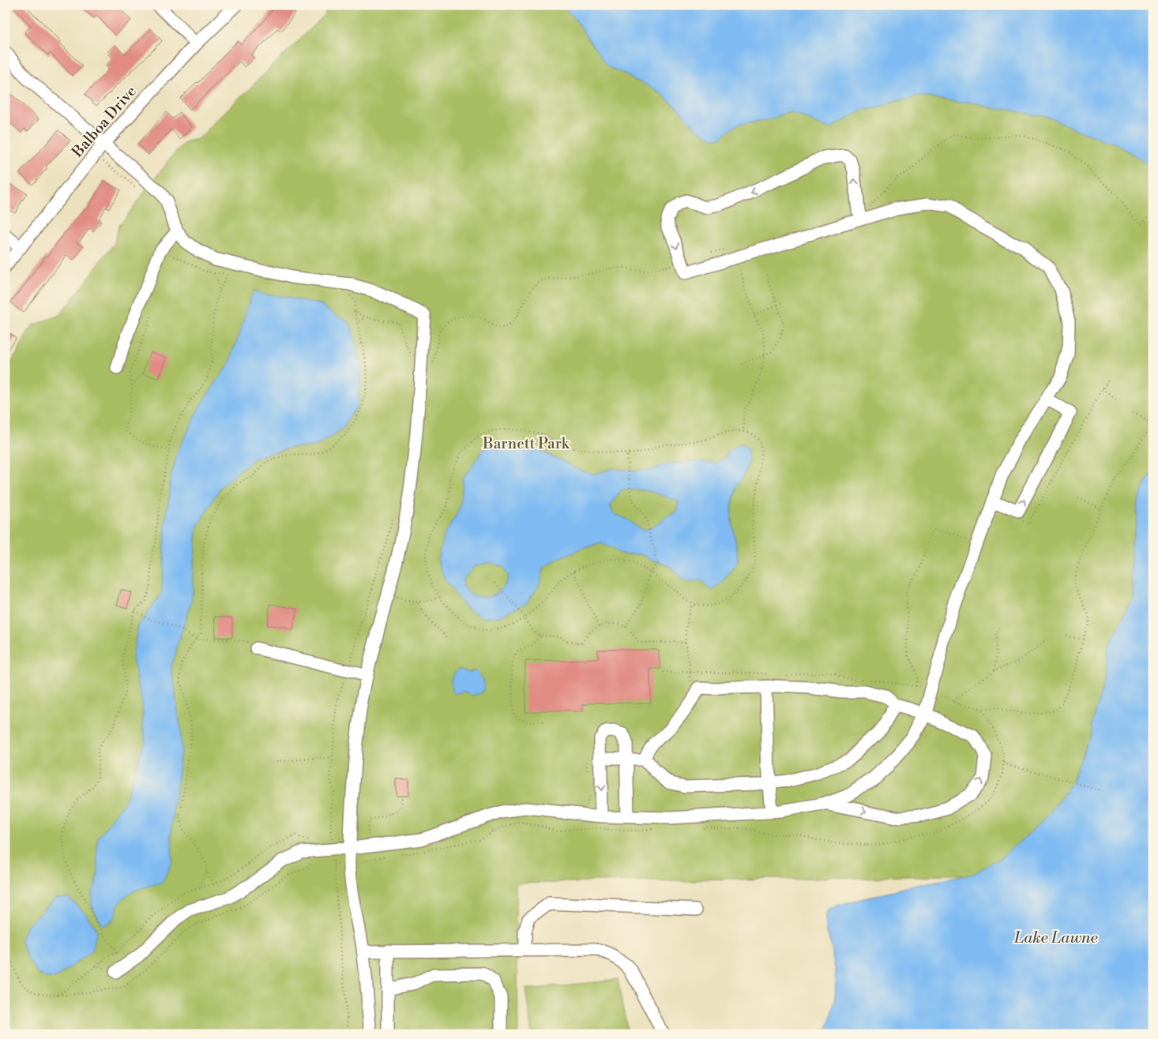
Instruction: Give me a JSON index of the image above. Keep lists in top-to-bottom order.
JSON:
{
  "streets": {
    "street": ["Balboa Drive"]
  },
  "water": ["Lake Lawne"],
  "parks": ["Barnett Park"]
}
